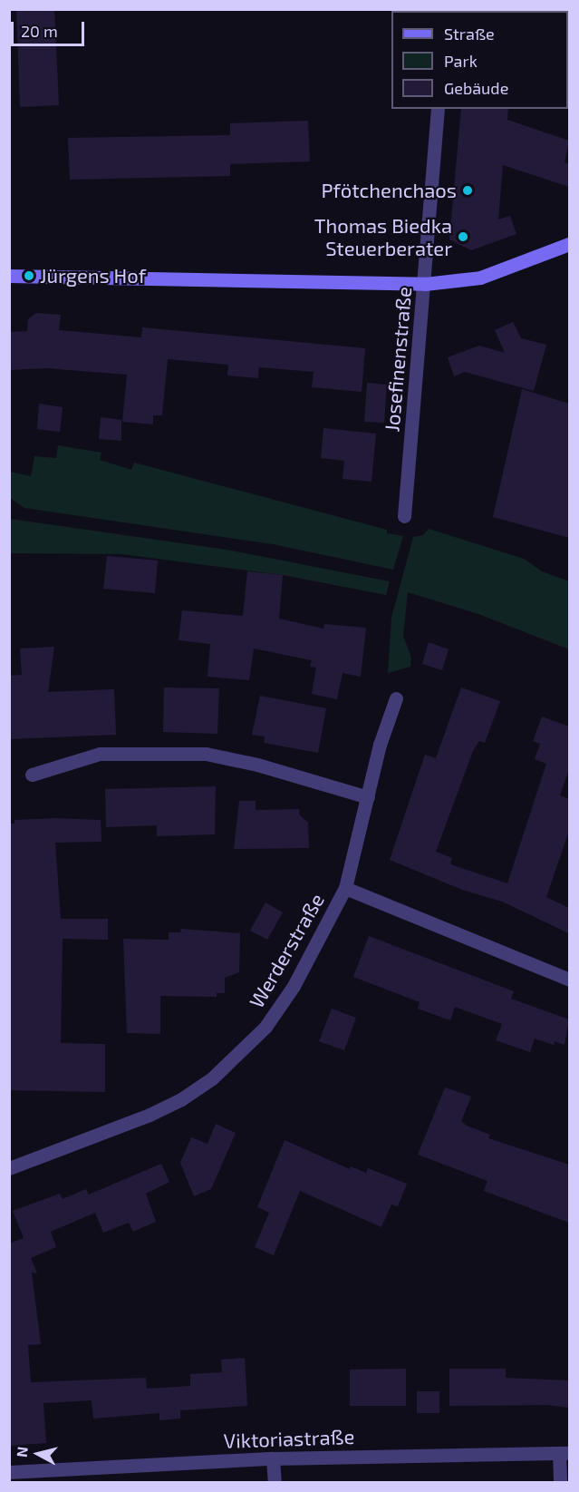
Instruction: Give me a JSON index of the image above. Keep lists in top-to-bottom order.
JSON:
{
  "streets": {
    "street": ["Josefinenstraße", "Werderstraße", "Viktoriastraße"]
  },
  "places": ["Pfötchenchaos", "Thomas Biedka Steuerberater", "Jürgens Hof"],
  "legend": ["Straße", "Park", "Gebäude"],
  "scale_bar": "20 m",
  "north": "left"
}
